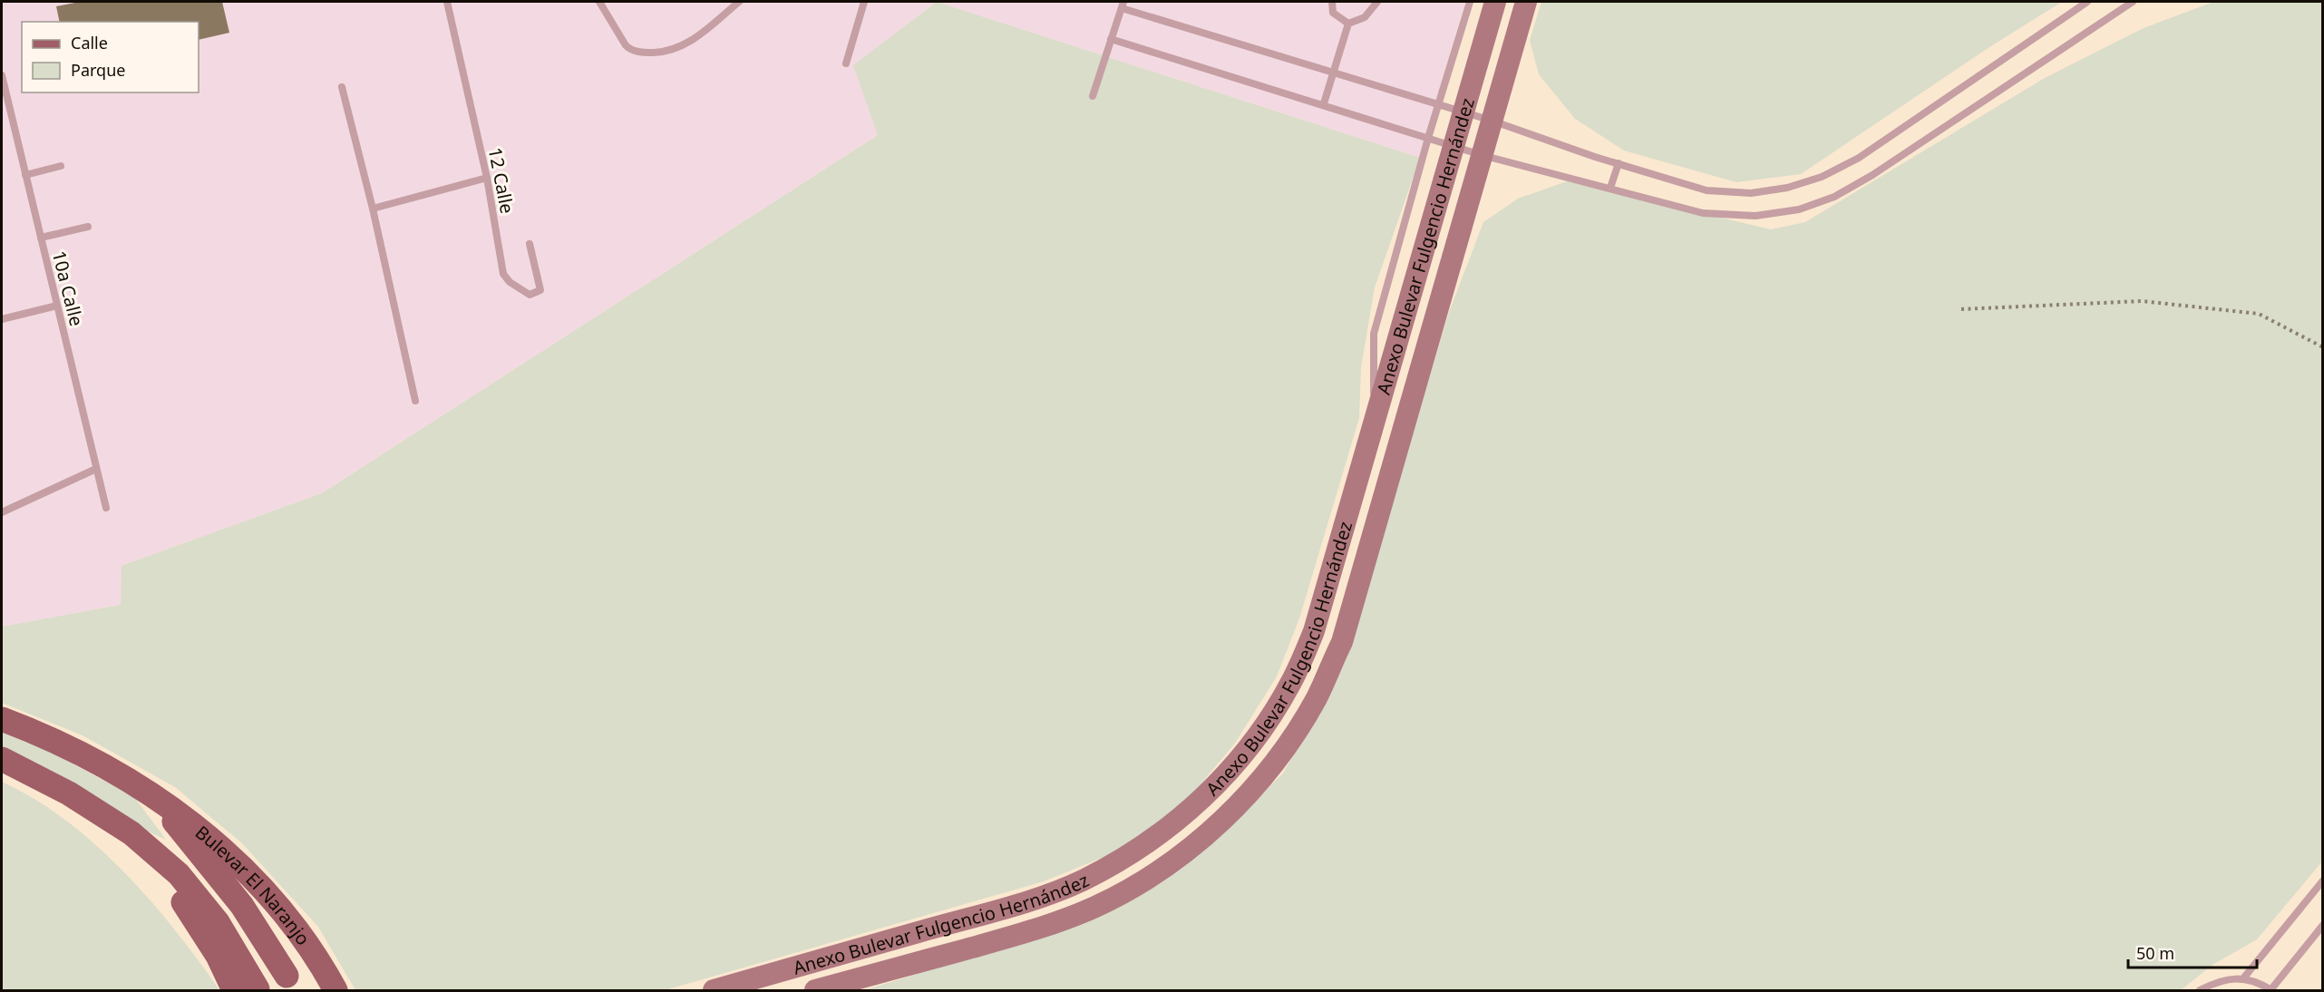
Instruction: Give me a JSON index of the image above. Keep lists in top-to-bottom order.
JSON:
{
  "streets": {
    "main road": ["Anexo Bulevar Fulgencio Hernández", "Bulevar El Naranjo"],
    "lane": ["12 Calle", "10a Calle"]
  },
  "legend": ["Calle", "Parque"],
  "scale_bar": "50 m"
}
